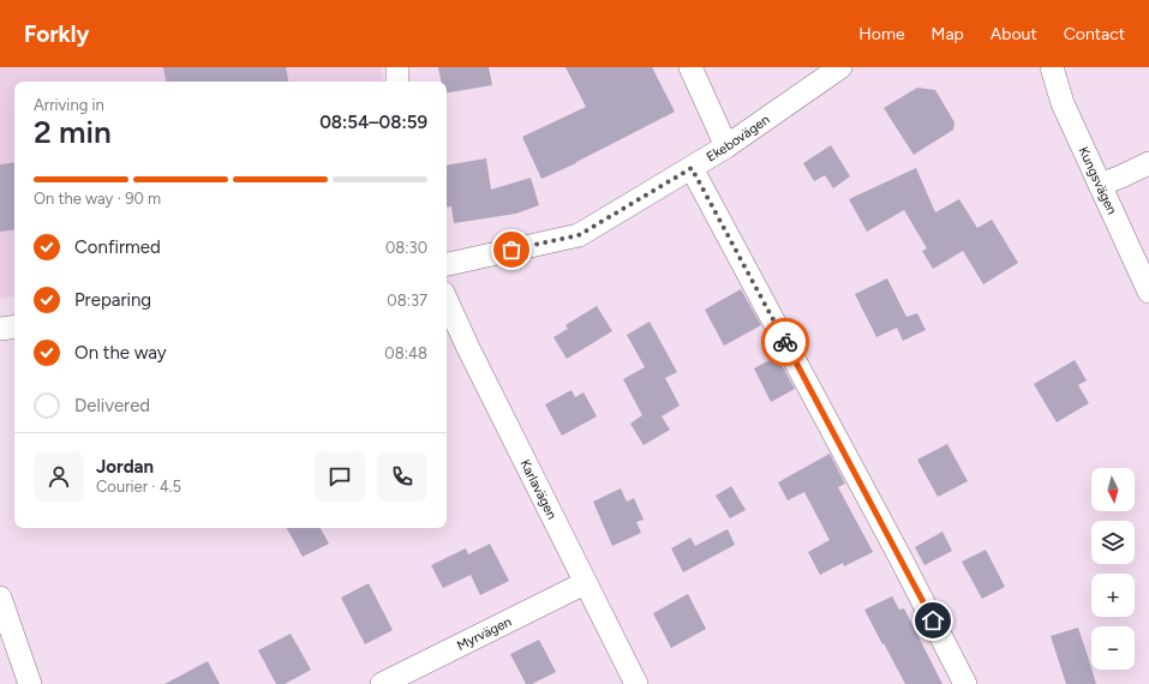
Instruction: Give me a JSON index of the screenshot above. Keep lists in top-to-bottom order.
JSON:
{
  "streets": {
    "street": [
      "Ekebovägen",
      "Kungsvägen",
      "Karlavägen",
      "Myrvägen"
    ]
  },
  "crossings": [
    ["Karlavägen", "Myrvägen"]
  ],
  "north": "bottom",
  "page": {
    "header": "Forkly",
    "nav": [
      "Home",
      "Map",
      "About",
      "Contact"
    ],
    "heading": ["2 min", "Arriving in", "08:54–08:59"],
    "panel": ["Jordan", "Courier · 4.5"],
    "bar": "On the way · 90 m",
    "list": [
      ["Confirmed", "08:30"],
      ["Preparing", "08:37"],
      ["On the way", "08:48"],
      "Delivered"
    ],
    "map_buttons": ["+", "−"]
  }
}
